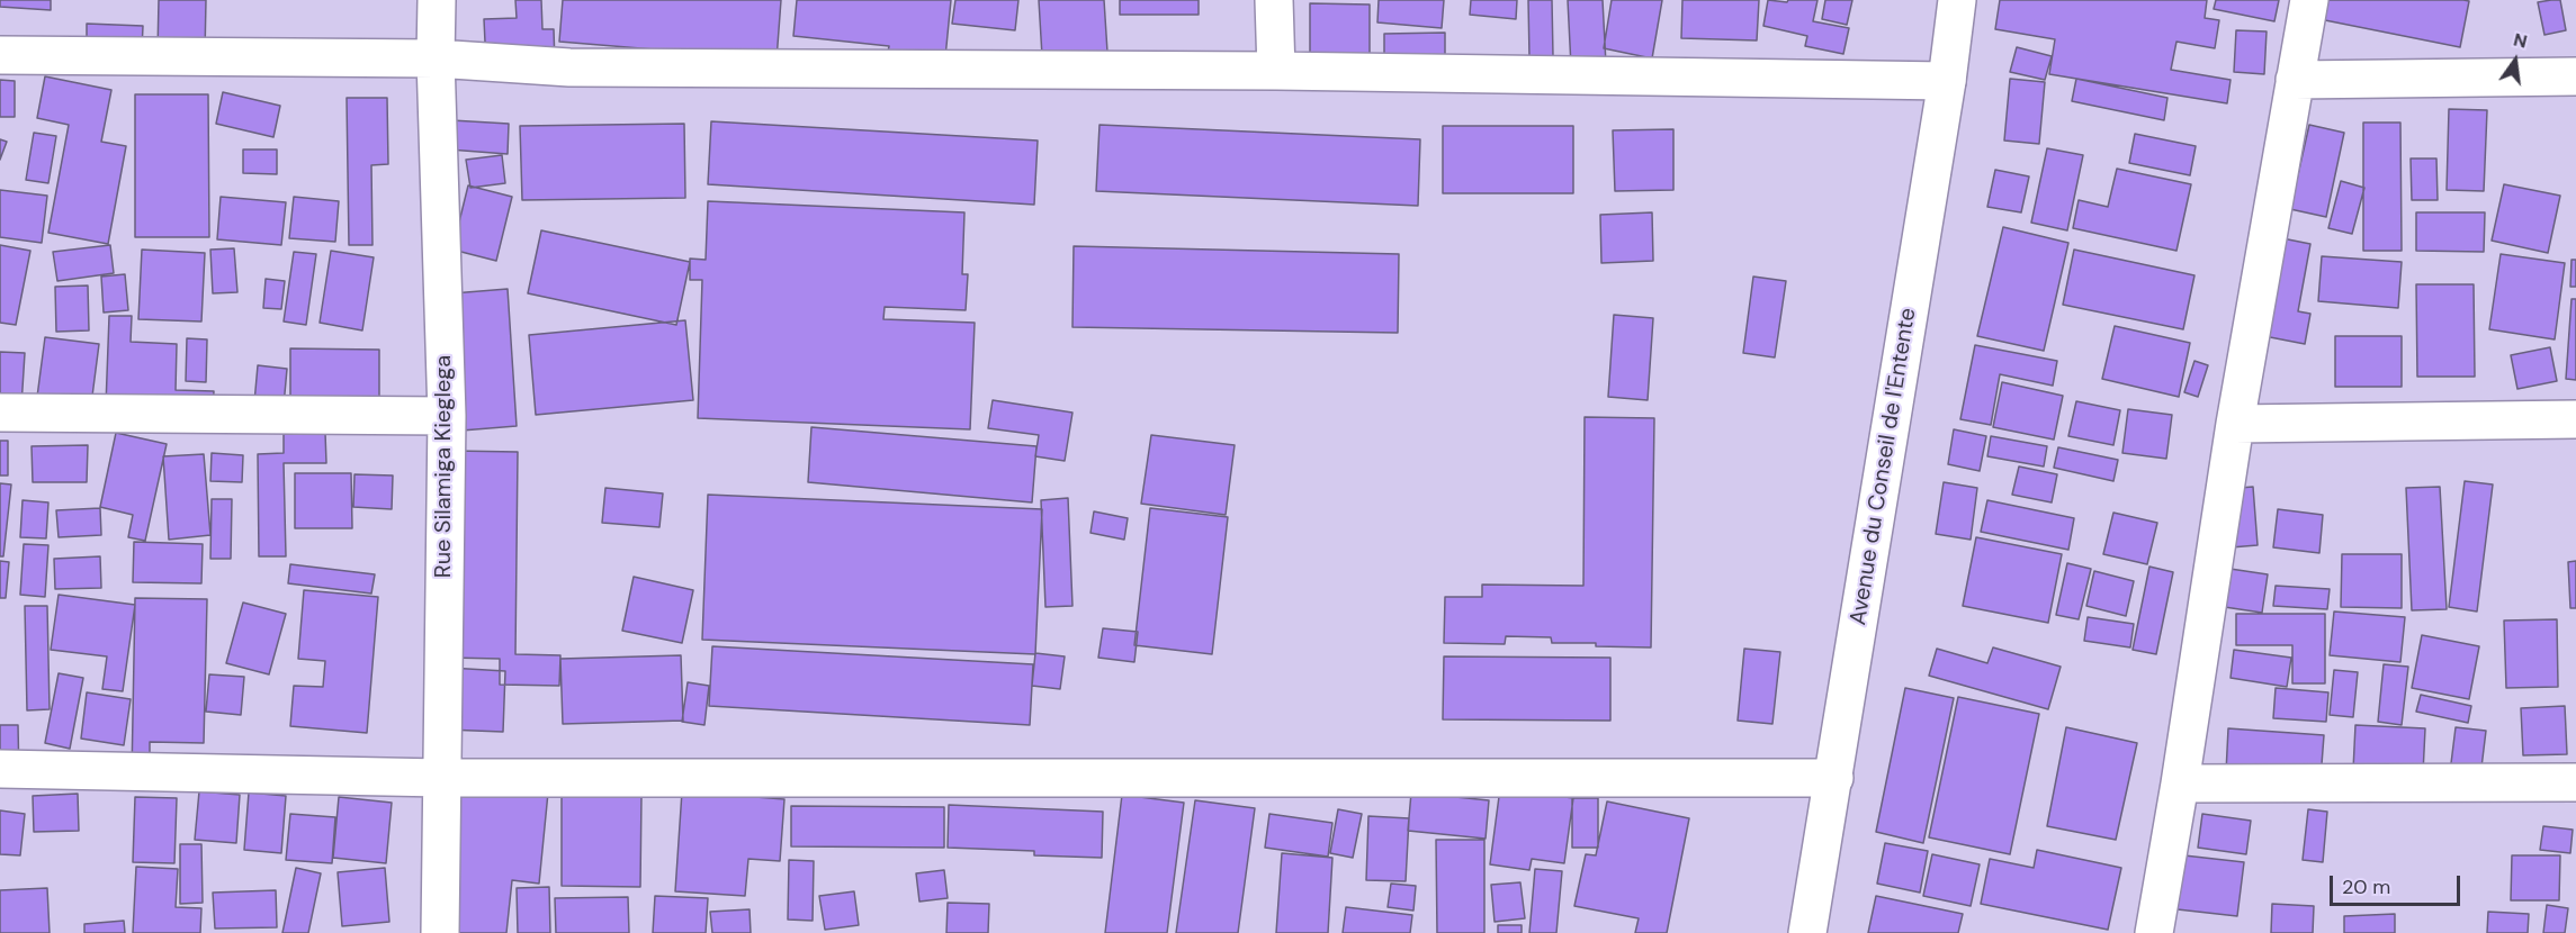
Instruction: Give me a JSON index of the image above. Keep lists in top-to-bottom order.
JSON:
{
  "streets": {
    "street": ["Rue Silamiga Kieglega", "Avenue du Conseil de l'Entente"]
  },
  "scale_bar": "20 m",
  "north": "top"
}
